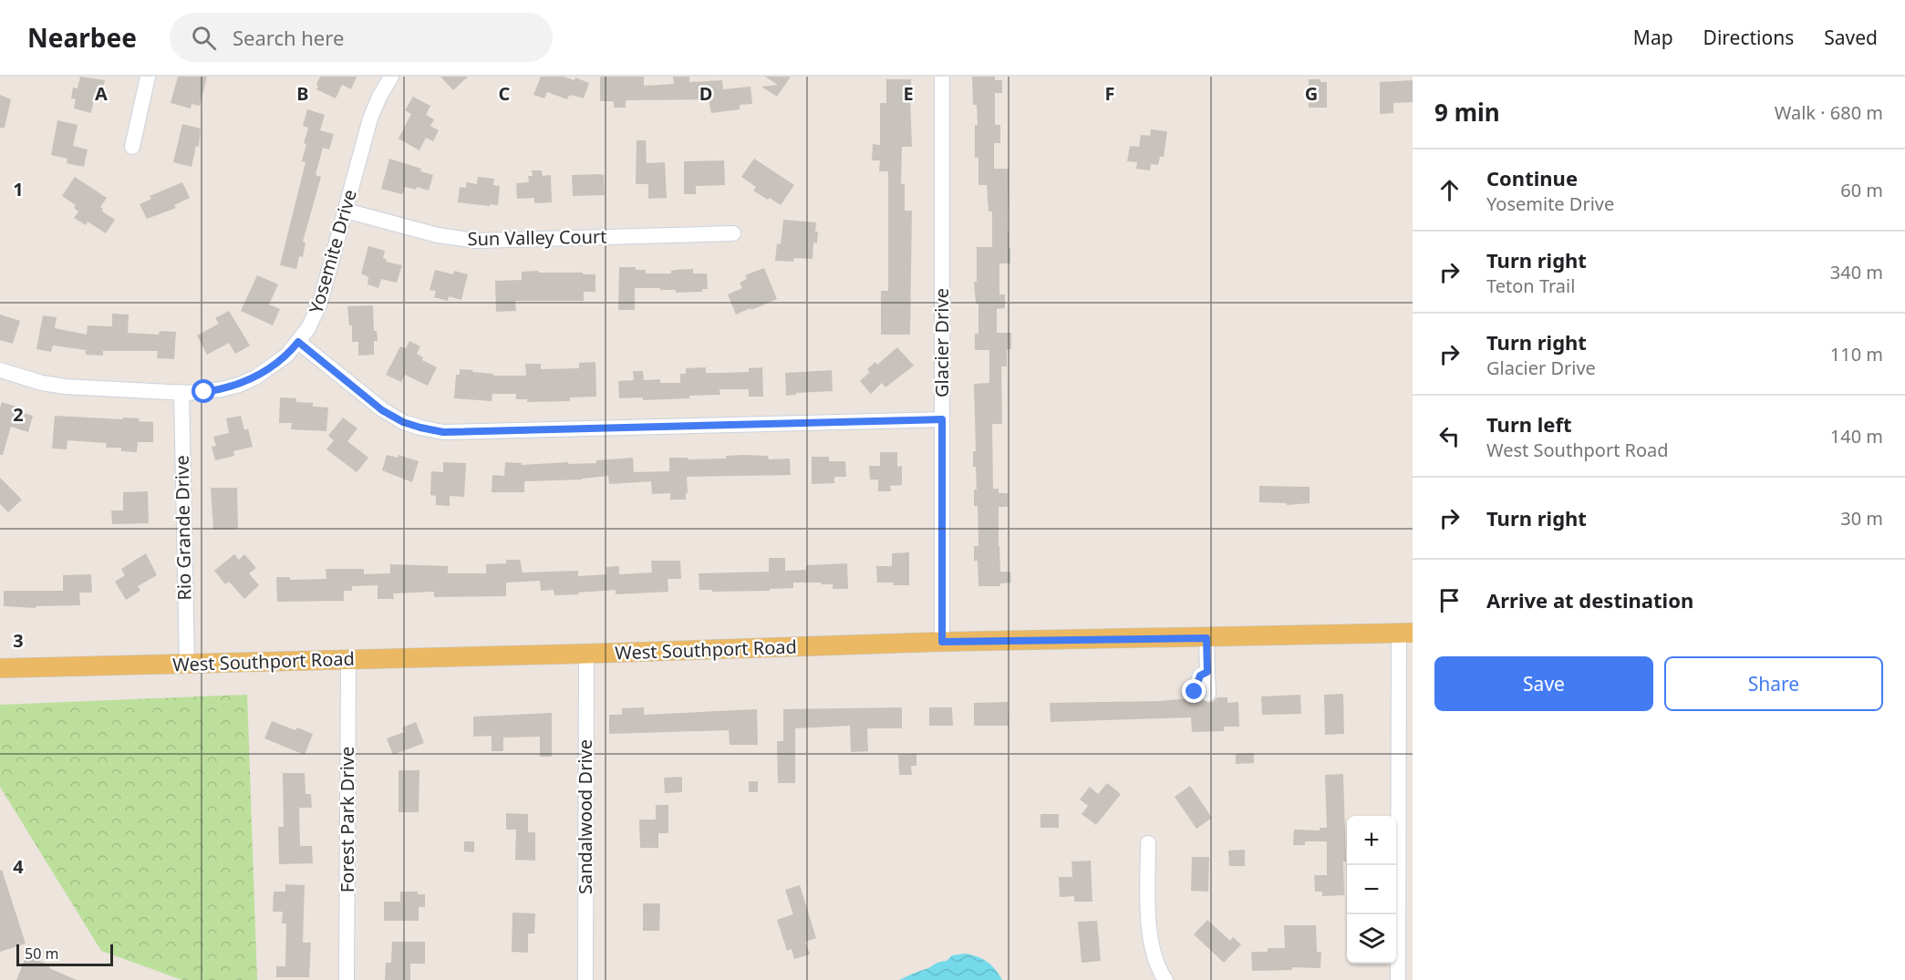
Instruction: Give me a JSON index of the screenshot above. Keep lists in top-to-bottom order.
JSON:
{
  "streets": {
    "main road": ["West Southport Road"],
    "street": [
      "Sun Valley Court",
      "Yosemite Drive",
      "Glacier Drive",
      "Rio Grande Drive",
      "Sandalwood Drive",
      "Forest Park Drive"
    ]
  },
  "crossings": [
    ["Sun Valley Court", "Yosemite Drive"],
    ["Yosemite Drive", "Rio Grande Drive"],
    ["Glacier Drive", "West Southport Road"],
    ["Rio Grande Drive", "West Southport Road"],
    ["West Southport Road", "Sandalwood Drive"],
    ["West Southport Road", "Forest Park Drive"]
  ],
  "scale_bar": "50 m",
  "page": {
    "header": "Nearbee",
    "search": "Search here",
    "nav": ["Map", "Directions", "Saved"],
    "heading": ["9 min", "Walk · 680 m"],
    "list": [
      ["Continue", "Yosemite Drive", "60 m"],
      ["Turn right", "Teton Trail", "340 m"],
      ["Turn right", "Glacier Drive", "110 m"],
      ["Turn left", "West Southport Road", "140 m"],
      ["Turn right", "30 m"],
      "Arrive at destination"
    ],
    "buttons": ["Save", "Share"],
    "map_buttons": ["+", "−"],
    "scale": "50 m"
  },
  "grid": {
    "columns": [
      "A",
      "B",
      "C",
      "D",
      "E",
      "F",
      "G"
    ],
    "rows": [
      "1",
      "2",
      "3",
      "4"
    ]
  }
}
